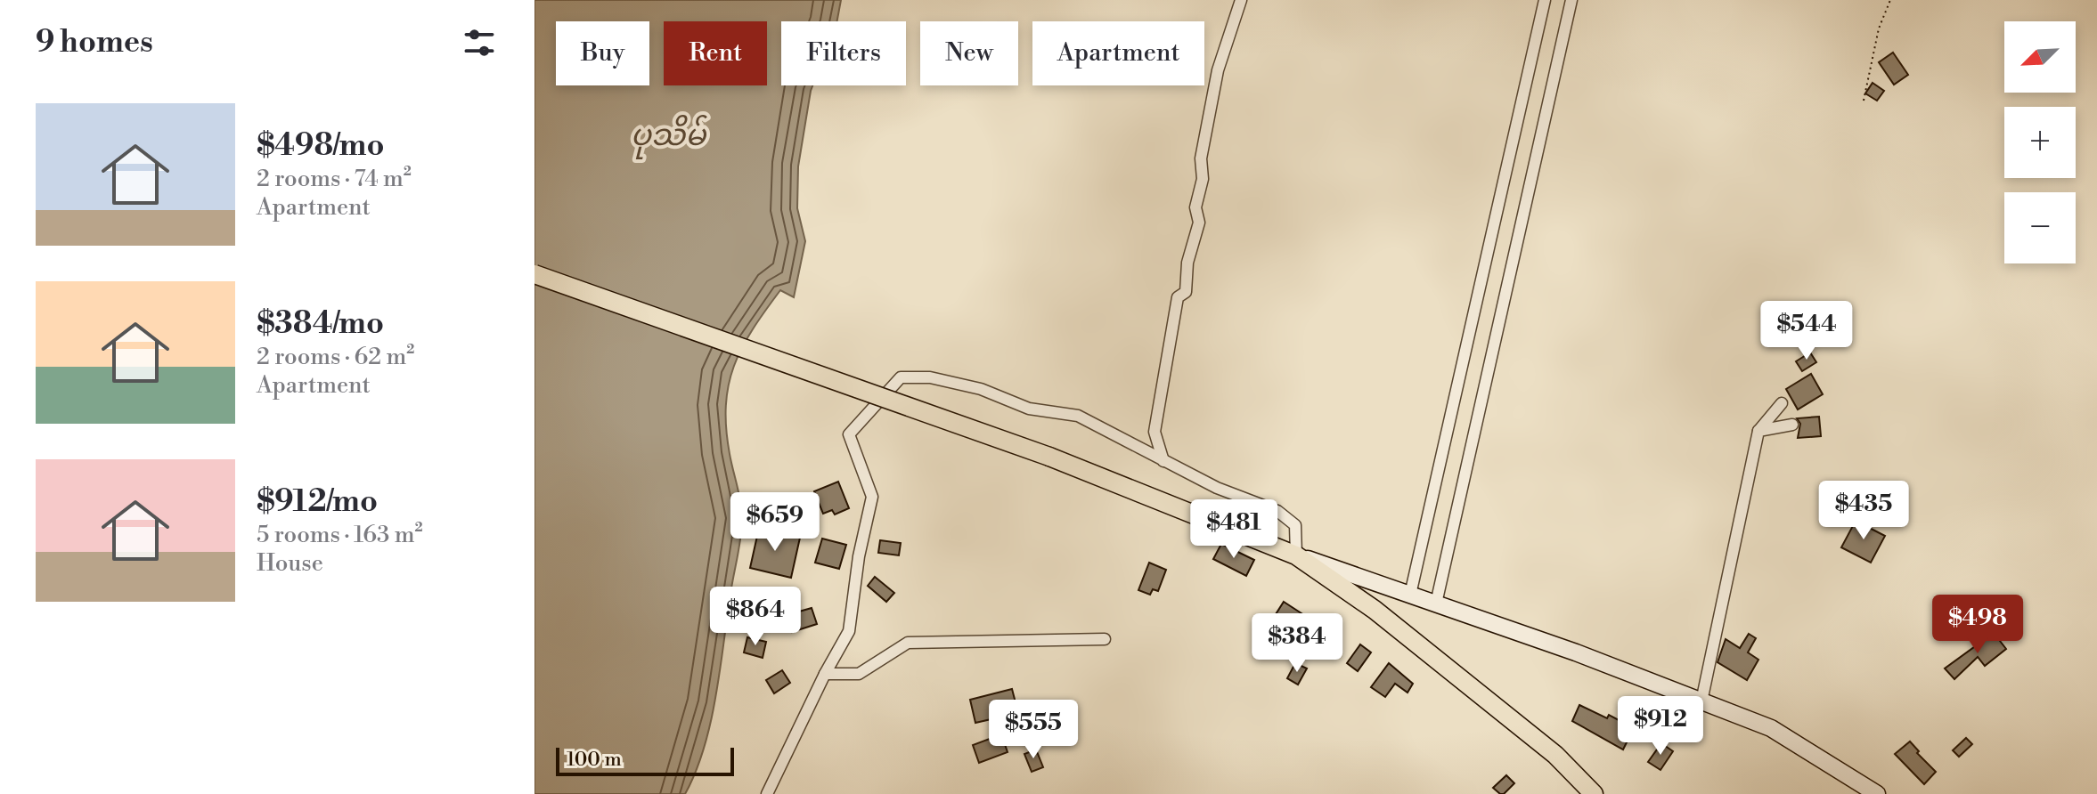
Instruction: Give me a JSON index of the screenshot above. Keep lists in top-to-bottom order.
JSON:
{
  "water": ["ပုသိမ်"],
  "scale_bar": "100 m",
  "north": "bottom left",
  "page": {
    "heading": "9 homes",
    "map_buttons": ["+", "−"],
    "chip": [
      "Buy",
      "Rent",
      "Filters",
      "New",
      "Apartment"
    ],
    "list": [
      {
        "name": "$498/mo",
        "note": "2 rooms · 74 m² · Apartment"
      },
      {
        "name": "$384/mo",
        "note": "2 rooms · 62 m² · Apartment"
      },
      {
        "name": "$912/mo",
        "note": "5 rooms · 163 m² · House"
      }
    ],
    "price": [
      "$544",
      "$435",
      "$659",
      "$481",
      "$864",
      "$498",
      "$384",
      "$912",
      "$555"
    ],
    "scale": "100 m"
  }
}
